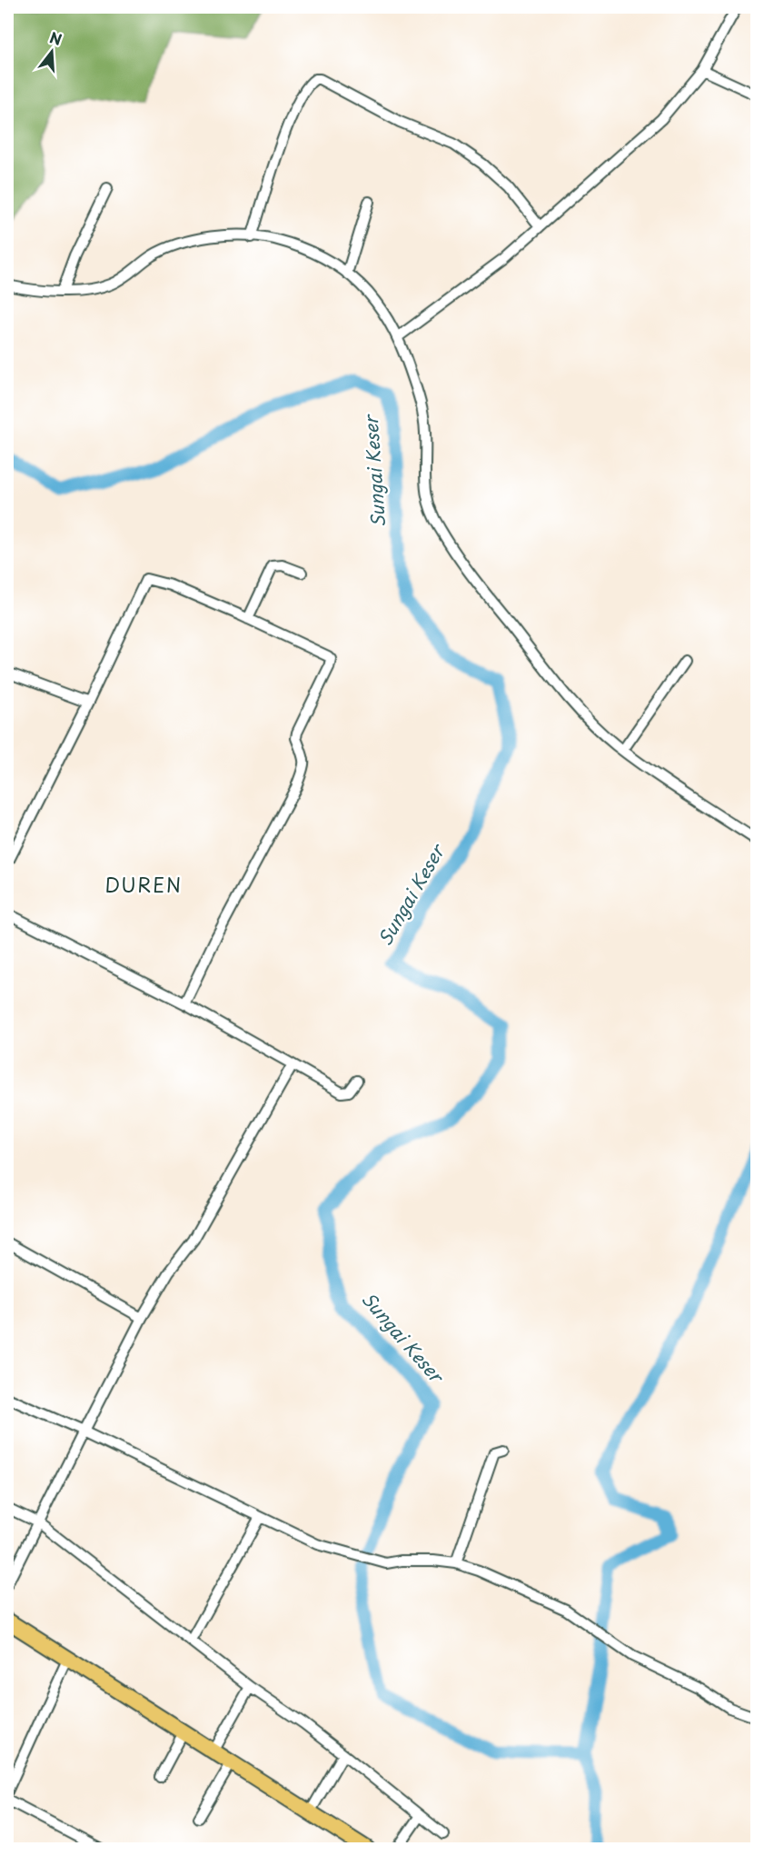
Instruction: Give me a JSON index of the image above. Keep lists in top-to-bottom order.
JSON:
{
  "districts": ["DUREN"],
  "water": ["Sungai Keser"],
  "north": "top"
}
